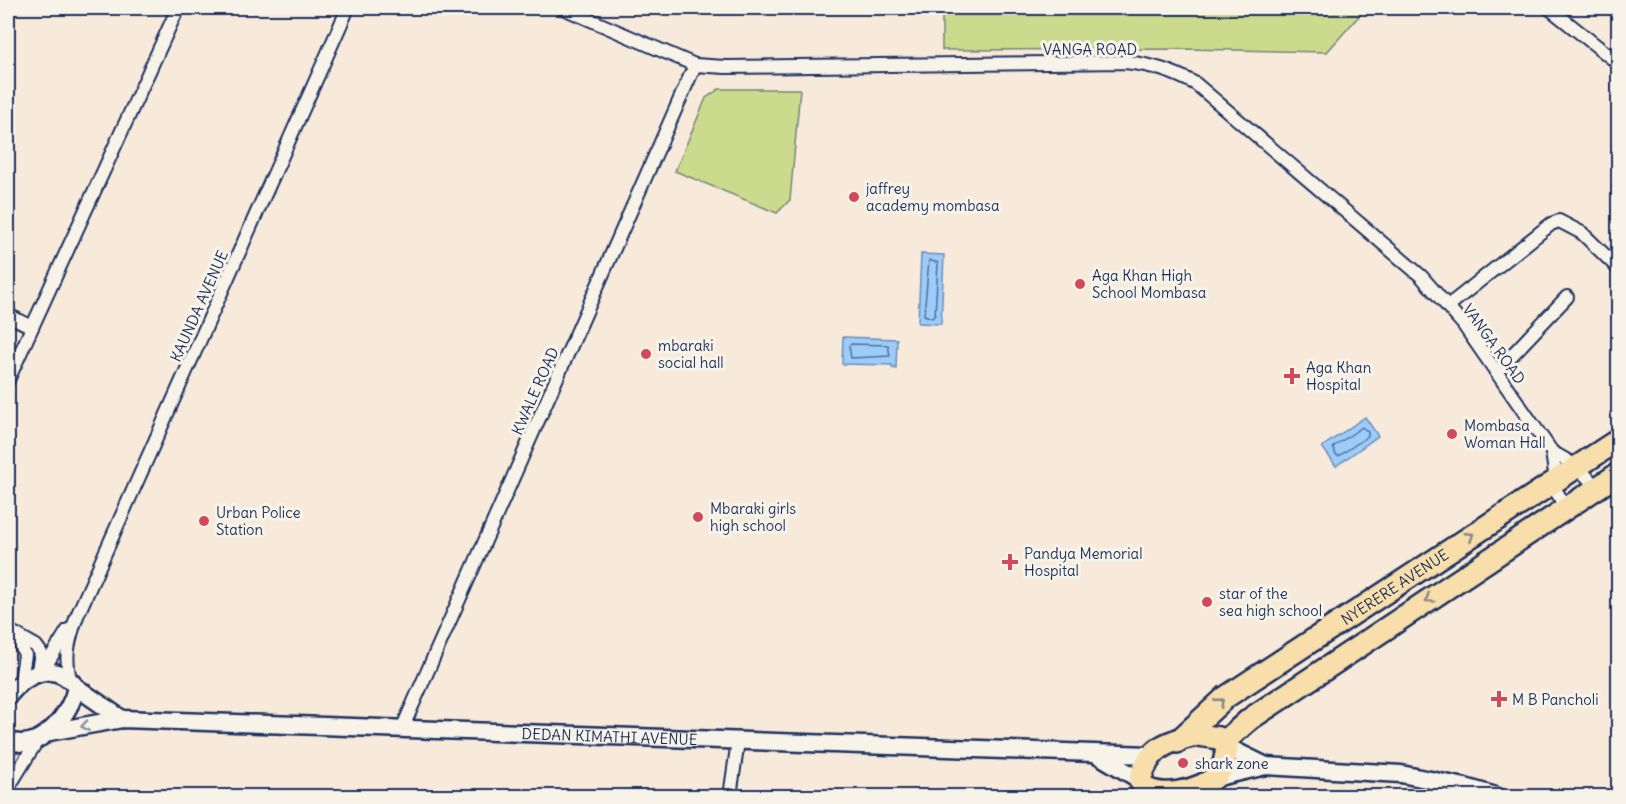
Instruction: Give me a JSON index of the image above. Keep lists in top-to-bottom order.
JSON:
{
  "streets": {
    "highway": ["NYERERE AVENUE"],
    "street": [
      "VANGA ROAD",
      "KAUNDA AVENUE",
      "KWALE ROAD",
      "DEDAN KIMATHI AVENUE"
    ]
  },
  "crossings": [
    ["VANGA ROAD", "KWALE ROAD"],
    ["VANGA ROAD", "NYERERE AVENUE"],
    ["KWALE ROAD", "DEDAN KIMATHI AVENUE"]
  ],
  "places": {
    "other": [
      "jaffrey academy mombasa",
      "Aga Khan High School Mombasa",
      "mbaraki social hall",
      "Mombasa Woman Hall",
      "Mbaraki girls high school",
      "Urban Police Station",
      "star of the sea high school",
      "shark zone"
    ],
    "health": ["Aga Khan Hospital", "Pandya Memorial Hospital", "M B Pancholi"]
  }
}
